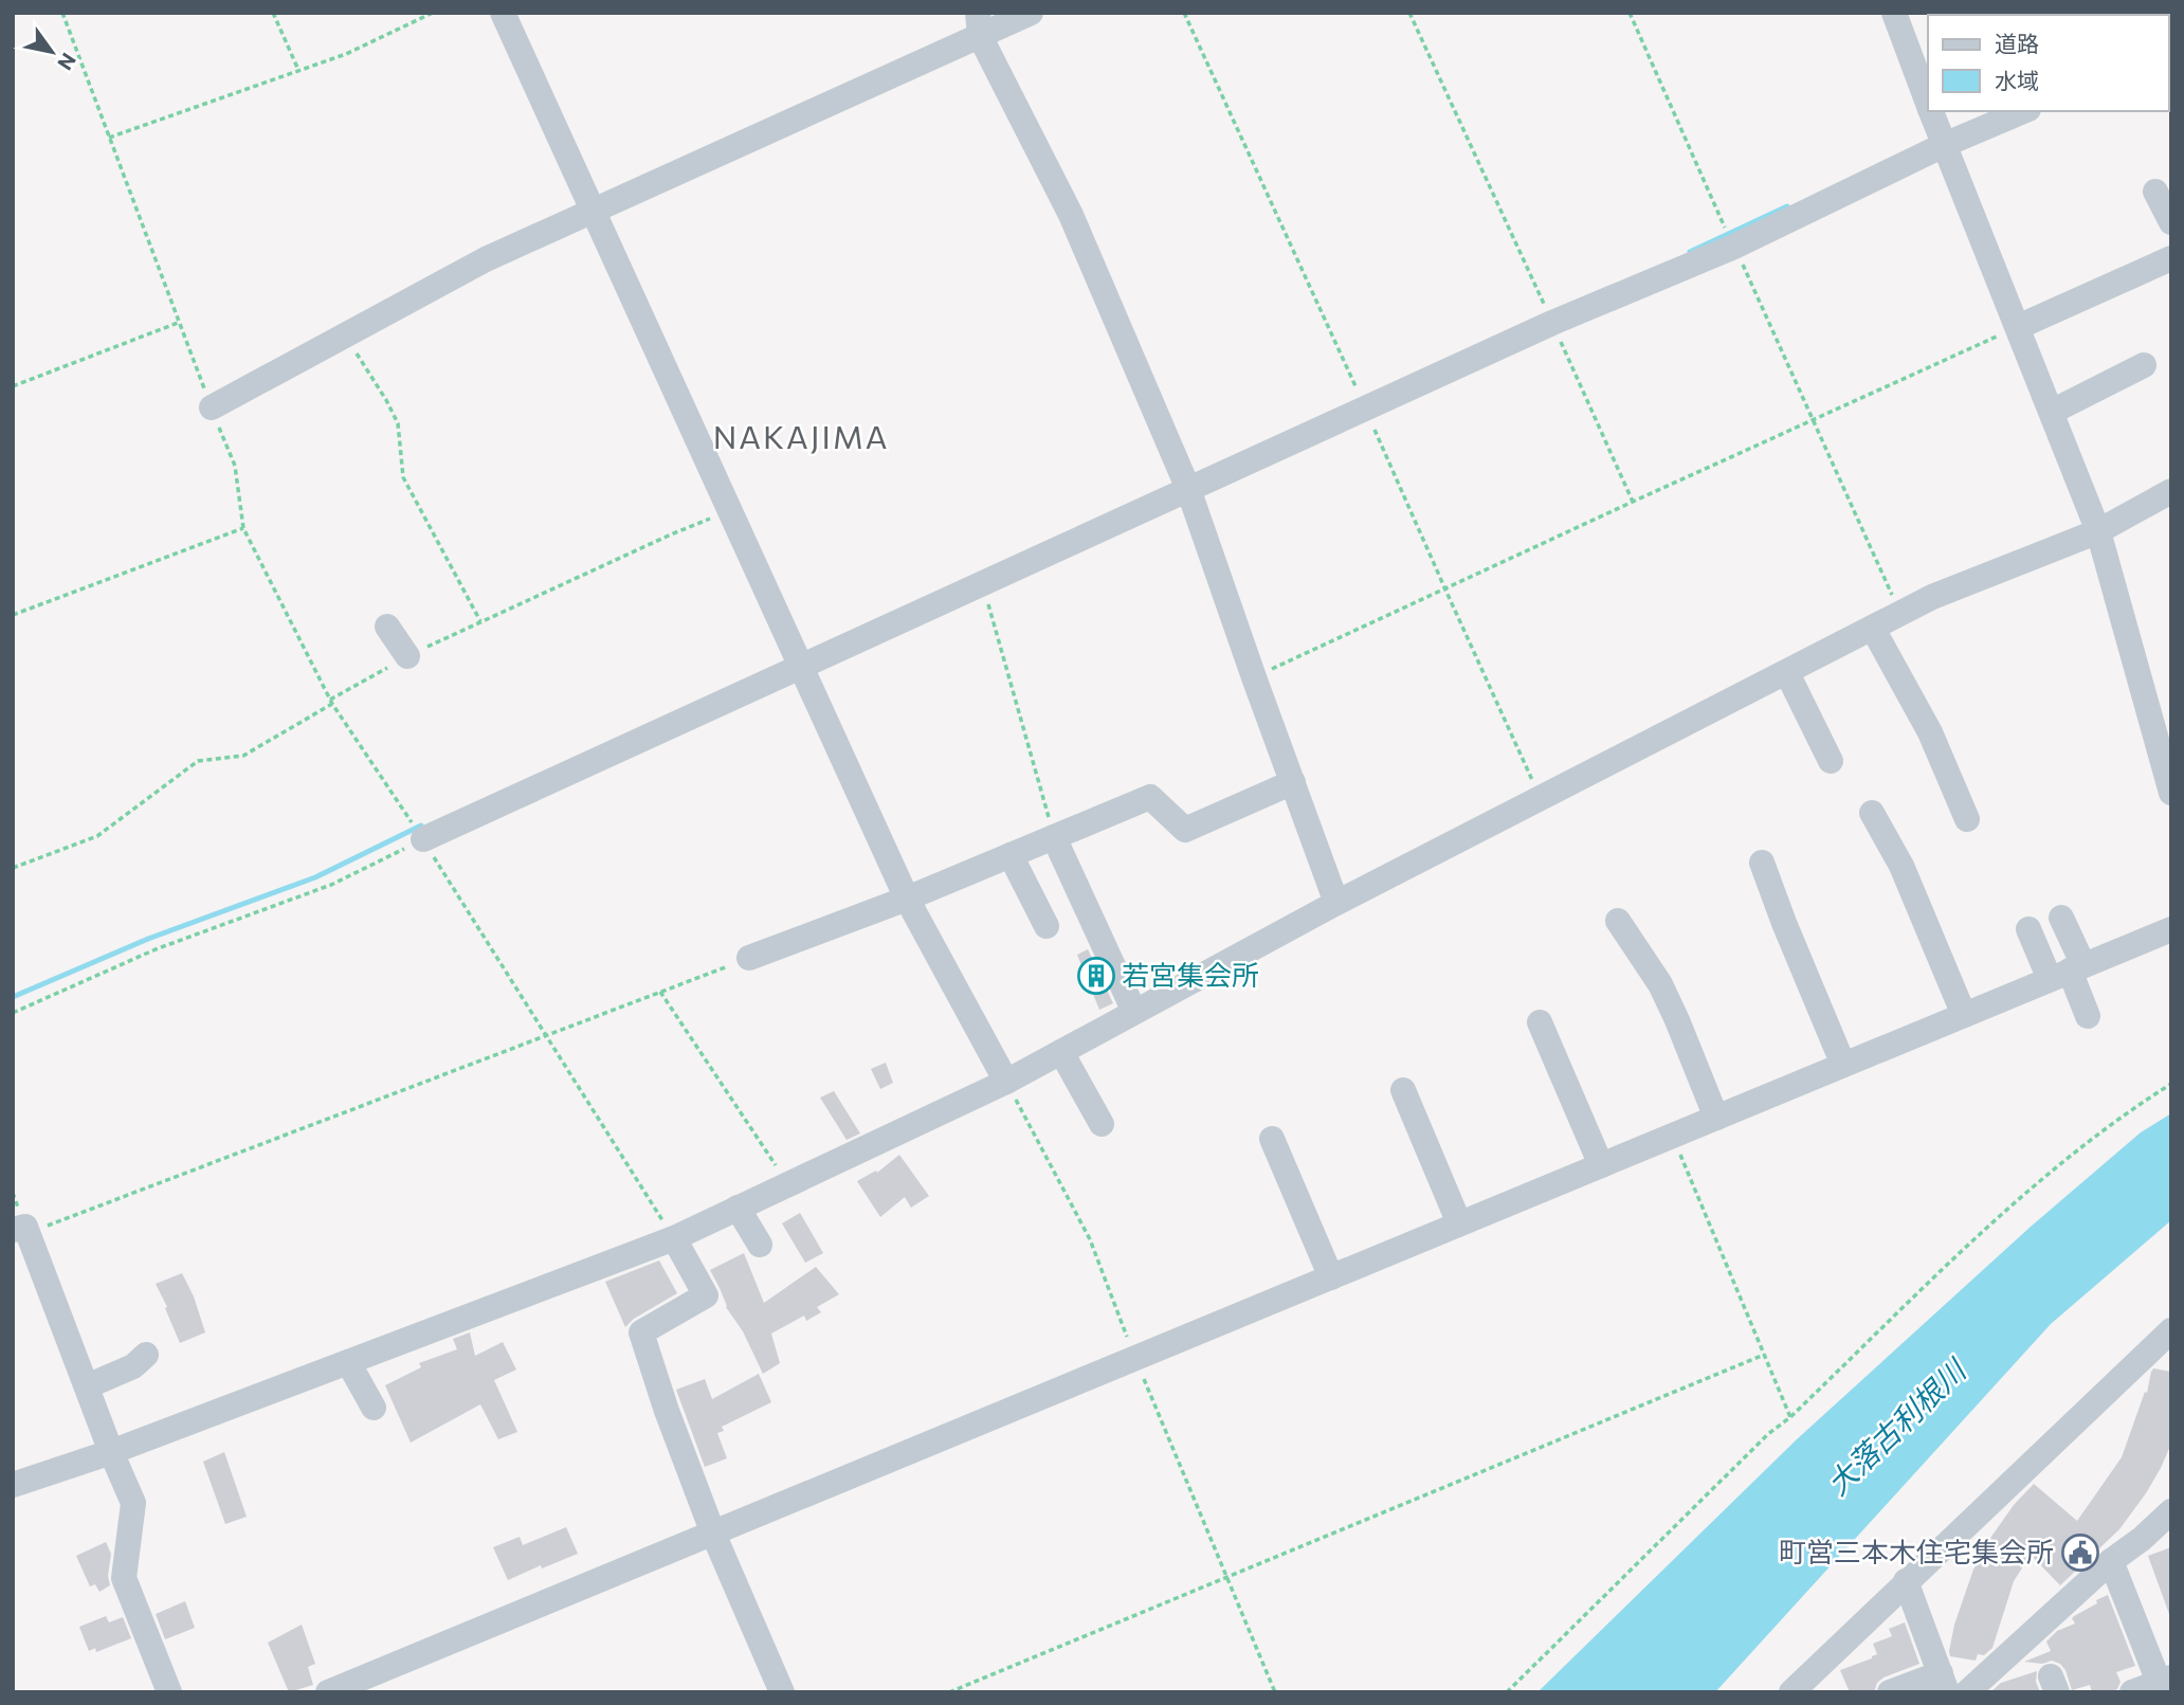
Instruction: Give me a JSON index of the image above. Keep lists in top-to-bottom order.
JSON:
{
  "districts": ["NAKAJIMA"],
  "water": ["大落古利根川"],
  "places": {
    "building": ["若宮集会所"],
    "public building": ["町営三本木住宅集会所"]
  },
  "legend": ["道路", "水域"],
  "north": "bottom right"
}
